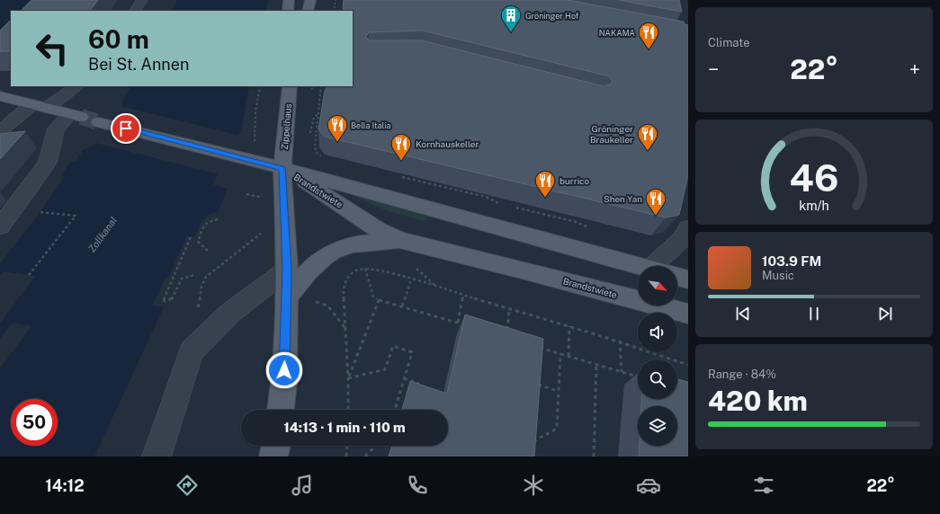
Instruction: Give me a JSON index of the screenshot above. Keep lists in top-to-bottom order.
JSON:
{
  "streets": {
    "main road": ["Zippelhaus", "Brandstwiete"]
  },
  "crossings": [
    ["Zippelhaus", "Brandstwiete"]
  ],
  "water": ["Zollkanal"],
  "places": {
    "building": ["Gröninger Hof"],
    "restaurant": [
      "NAKAMA",
      "Bella Italia",
      "Gröninger Braukeller",
      "Kornhauskeller",
      "burrico",
      "Shen Yan"
    ]
  },
  "north": "bottom right",
  "page": {
    "tile": [
      "Climate",
      ["Range · 84%", "420 km"]
    ],
    "turn": ["60 m", "Bei St. Annen"],
    "heat": ["−", "22°", "+"],
    "song": ["103.9 FM", "Music"],
    "limit": "50",
    "trip": "14:13 · 1 min · 110 m",
    "tabs": ["14:12", "22°"],
    "gauge": ["46", "km/h"]
  }
}
